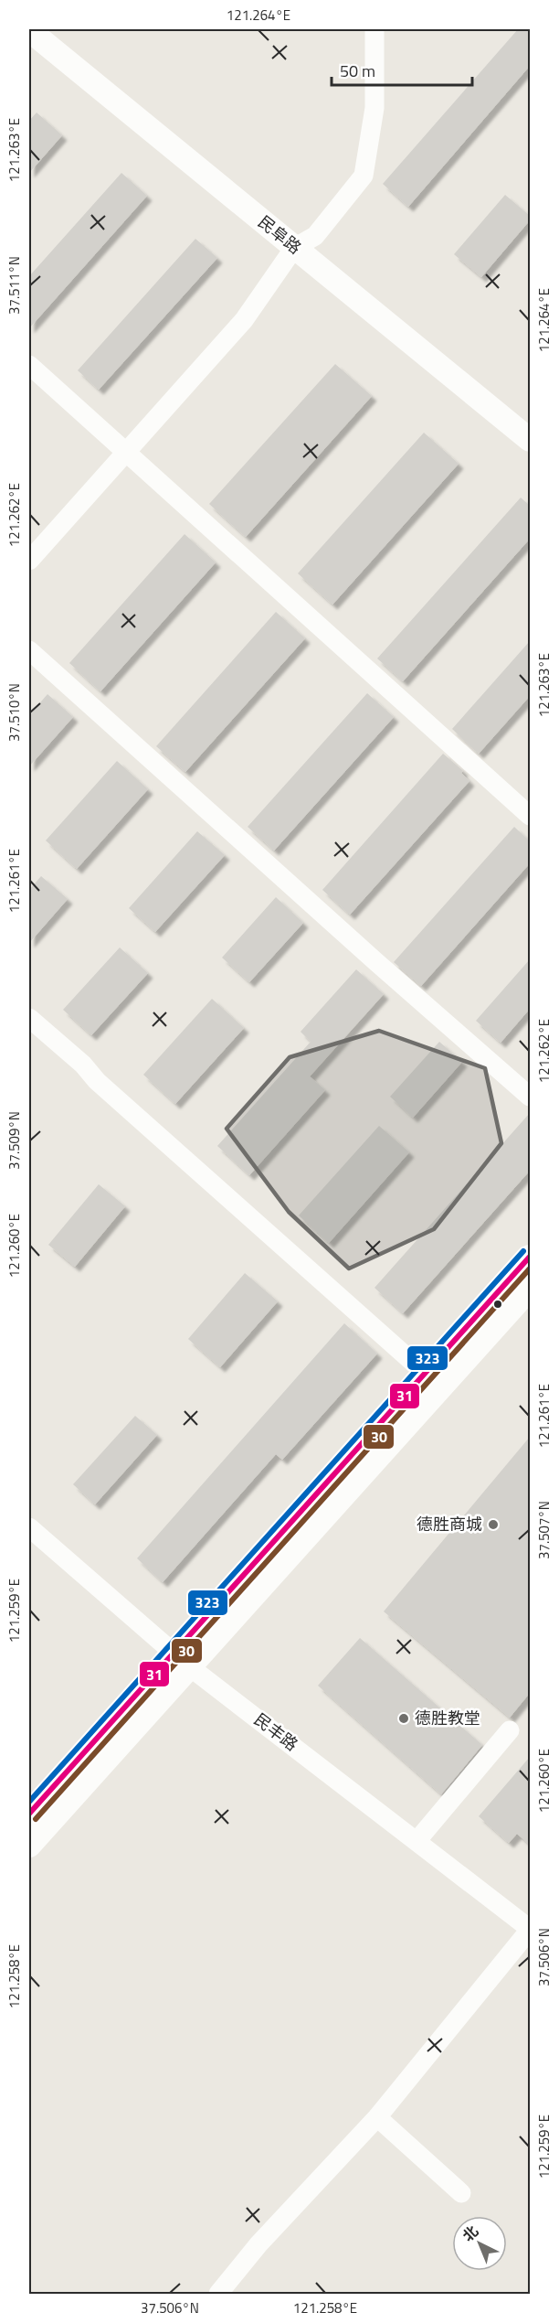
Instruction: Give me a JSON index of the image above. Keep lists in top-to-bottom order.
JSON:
{
  "streets": {
    "street": ["民阜路", "民丰路"]
  },
  "places": ["德胜商城", "德胜教堂"],
  "lines": ["transit line 323", "transit line 31", "transit line 30"],
  "scale_bar": "50 m",
  "north": "top left",
  "coordinates": [
    "121.264°E",
    "121.263°E",
    "37.511°N",
    "121.262°E",
    "37.510°N",
    "121.261°E",
    "37.509°N",
    "121.260°E",
    "37.507°N",
    "121.259°E",
    "37.506°N",
    "121.258°E"
  ]
}
